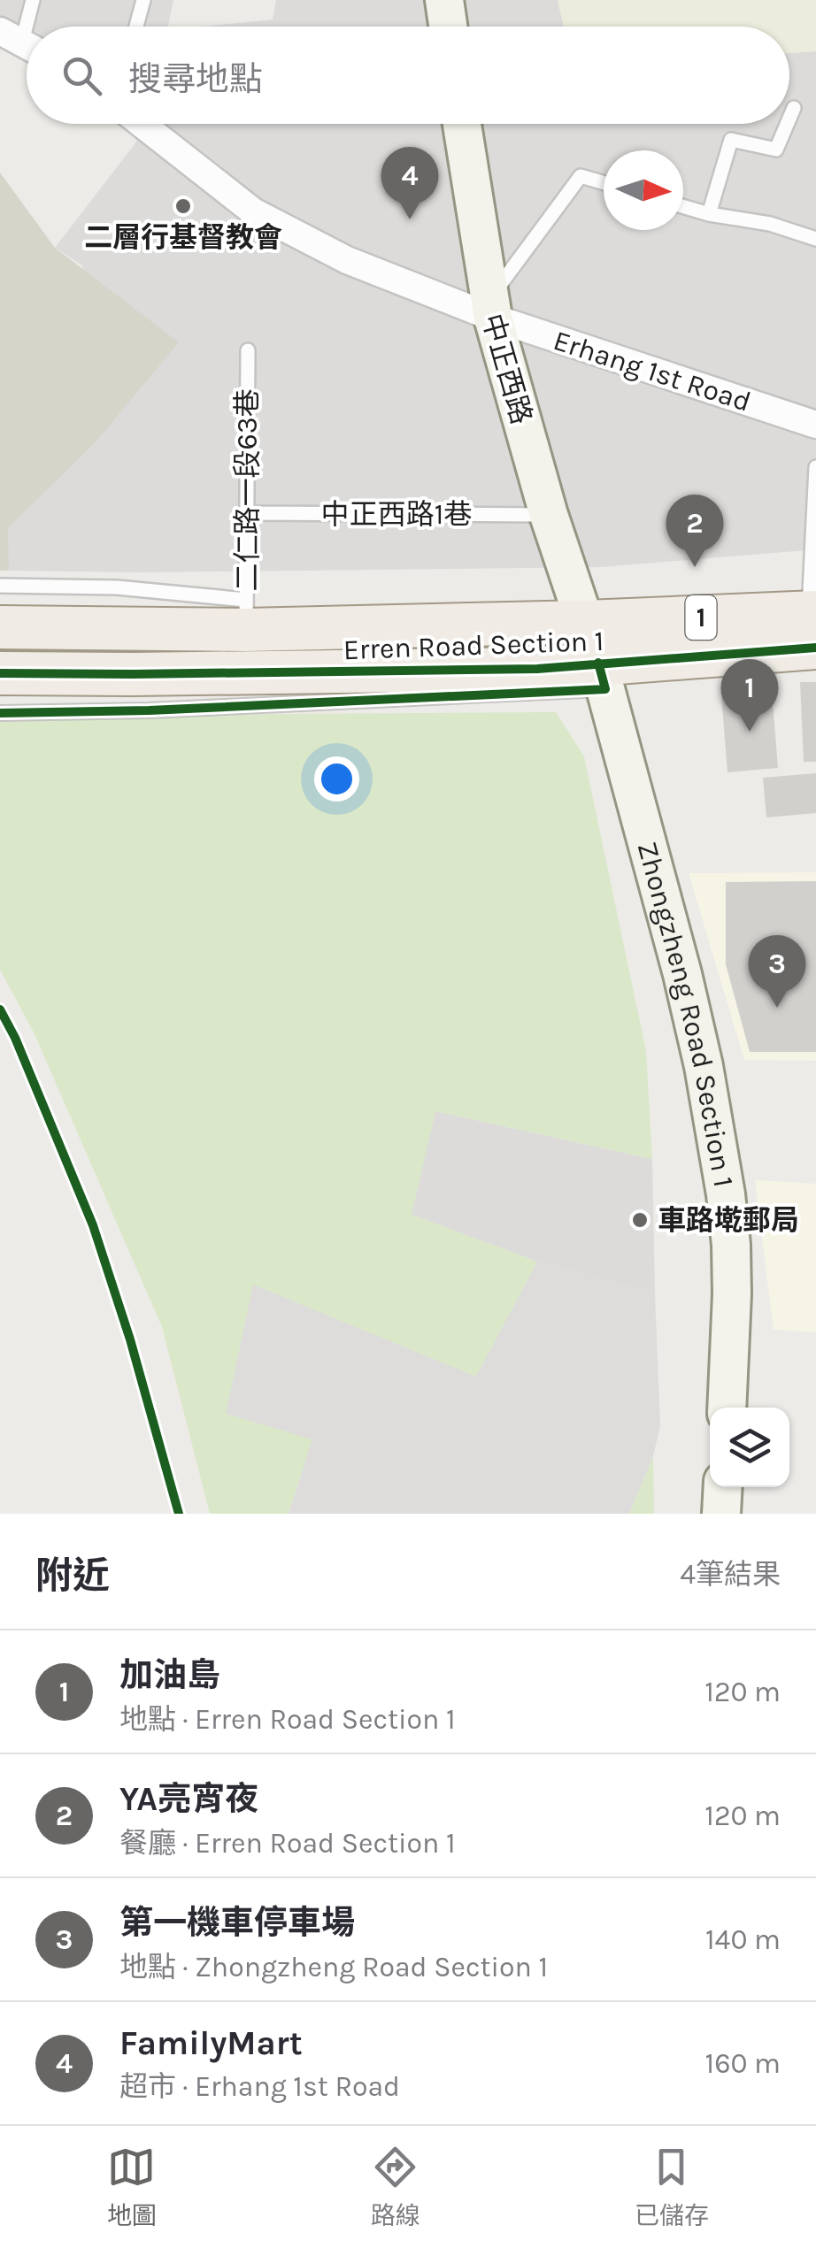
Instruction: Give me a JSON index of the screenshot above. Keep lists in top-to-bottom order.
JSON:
{
  "streets": {
    "main road": [
      "中正西路",
      "1",
      "Erren Road Section 1",
      "Zhongzheng Road Section 1"
    ],
    "street": ["Erhang 1st Road"],
    "lane": ["二仁路一段63巷", "中正西路1巷"]
  },
  "crossings": [
    ["中正西路", "Erhang 1st Road"],
    ["中正西路", "中正西路1巷"],
    ["中正西路", "Erren Road Section 1"],
    ["中正西路", "Zhongzheng Road Section 1"],
    ["二仁路一段63巷", "中正西路1巷"],
    ["二仁路一段63巷", "Erren Road Section 1"],
    ["Erren Road Section 1", "Zhongzheng Road Section 1"]
  ],
  "places": ["二層行基督教會", "車路墘郵局"],
  "north": "right",
  "page": {
    "search": "搜尋地點",
    "pins": [
      "4",
      "2",
      "1",
      "3"
    ],
    "heading": ["附近", "4筆結果"],
    "list": [
      {
        "mark": "1",
        "name": "加油島",
        "note": "地點 · Erren Road Section 1",
        "value": "120 m"
      },
      {
        "mark": "2",
        "name": "YA亮宵夜",
        "note": "餐廳 · Erren Road Section 1",
        "value": "120 m"
      },
      {
        "mark": "3",
        "name": "第一機車停車場",
        "note": "地點 · Zhongzheng Road Section 1",
        "value": "140 m"
      },
      {
        "mark": "4",
        "name": "FamilyMart",
        "note": "超市 · Erhang 1st Road",
        "value": "160 m"
      }
    ],
    "nav": ["地圖", "路線", "已儲存"]
  }
}
